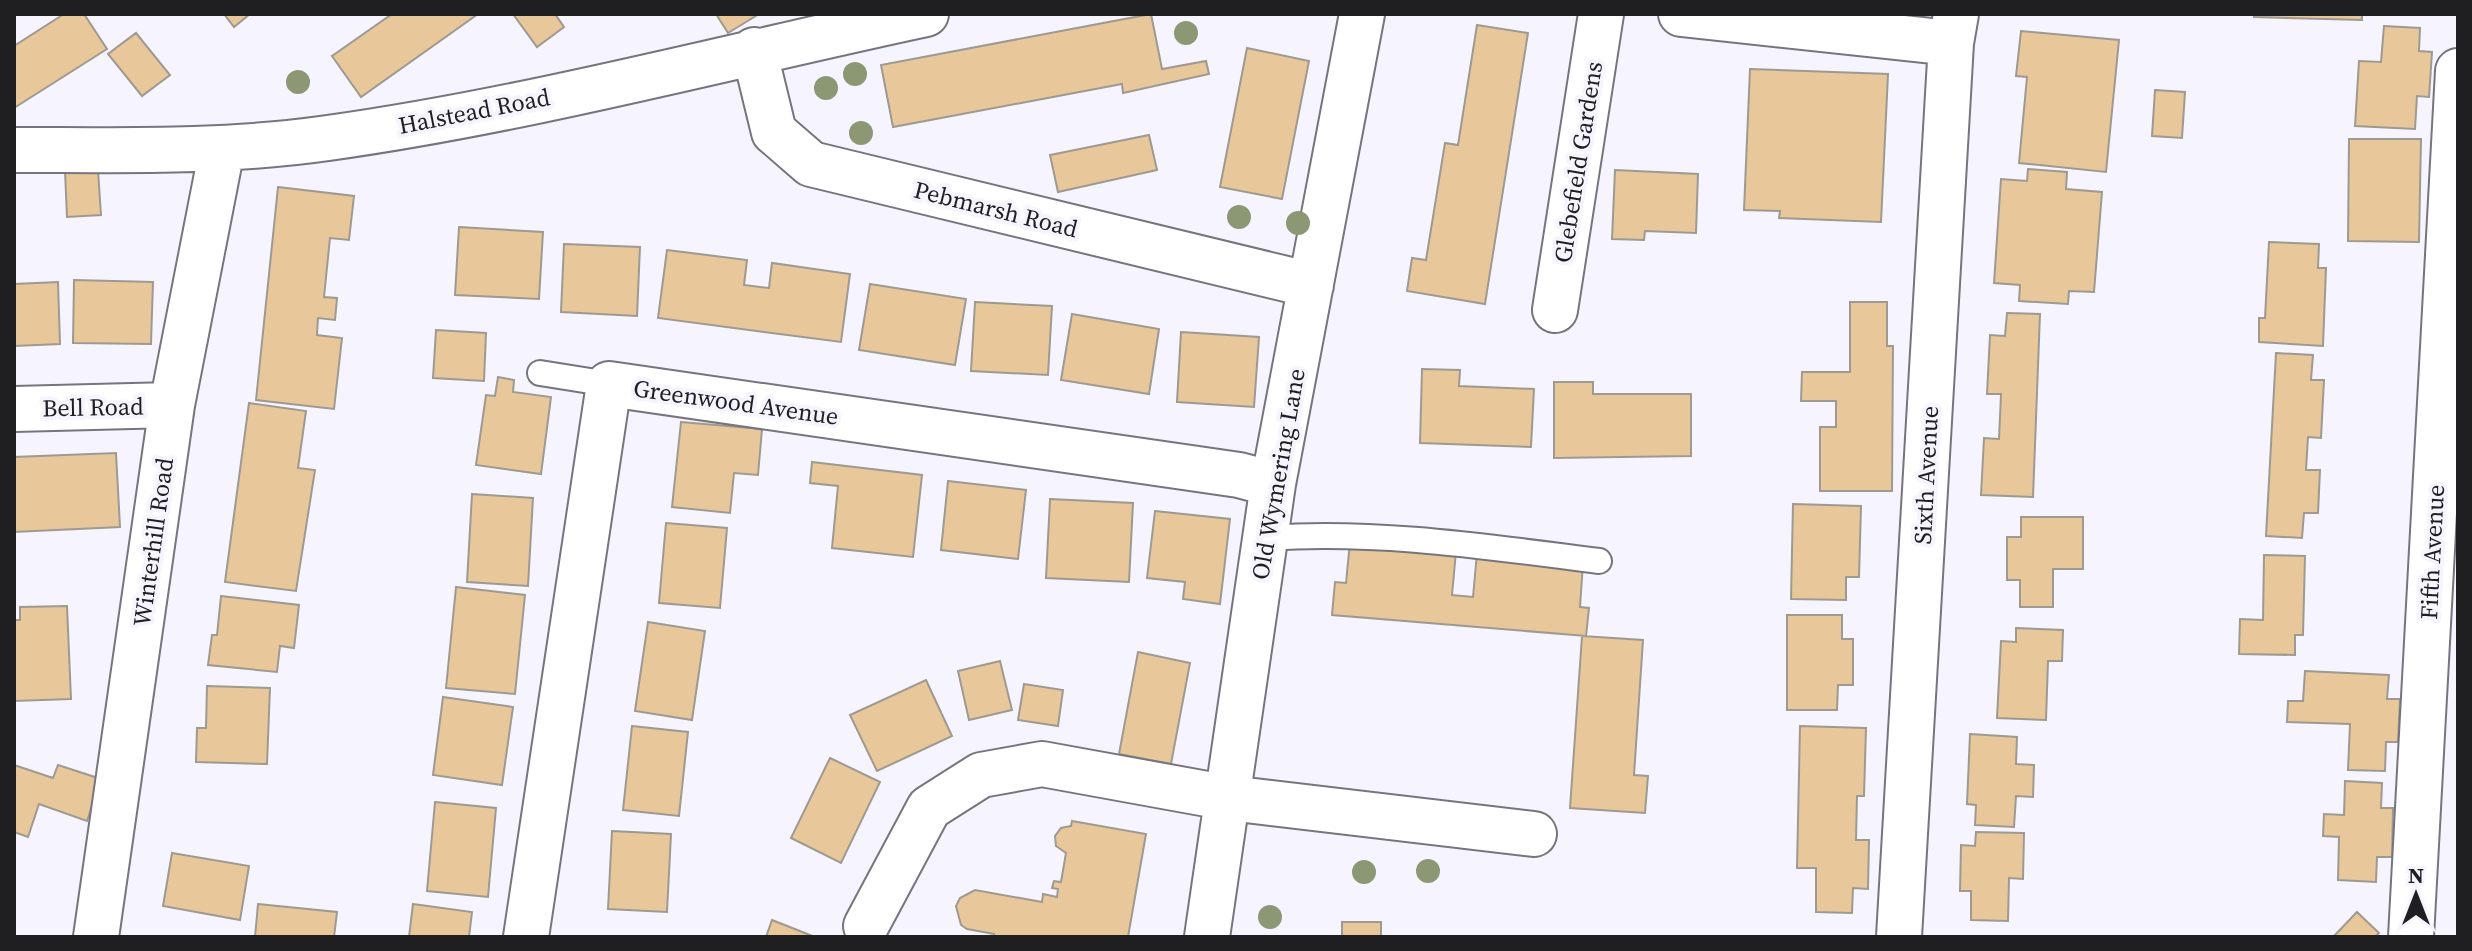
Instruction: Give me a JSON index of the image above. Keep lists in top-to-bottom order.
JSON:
{
  "streets": {
    "street": [
      "Halstead Road",
      "Glebefield Gardens",
      "Pebmarsh Road",
      "Greenwood Avenue",
      "Bell Road",
      "Old Wymering Lane",
      "Sixth Avenue",
      "Winterhill Road",
      "Fifth Avenue"
    ]
  },
  "crossings": [
    ["Halstead Road", "Pebmarsh Road"],
    ["Halstead Road", "Winterhill Road"],
    ["Pebmarsh Road", "Old Wymering Lane"],
    ["Greenwood Avenue", "Old Wymering Lane"],
    ["Bell Road", "Winterhill Road"]
  ],
  "north": "top"
}
